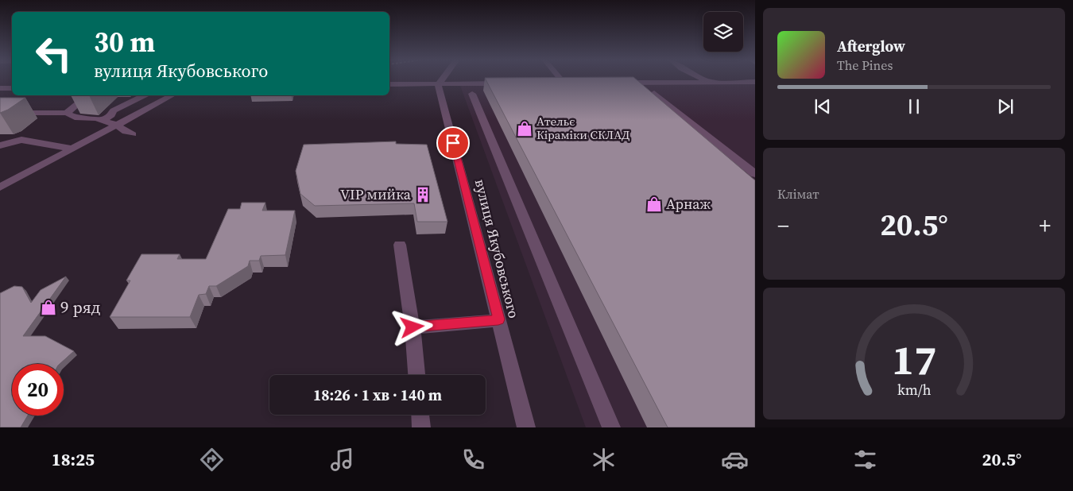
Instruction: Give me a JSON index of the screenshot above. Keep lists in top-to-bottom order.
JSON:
{
  "streets": {
    "street": ["вулиця Якубовського"]
  },
  "places": {
    "shop": ["Ательє Кіраміки СКЛАД", "Арнаж", "9 ряд"],
    "building": ["VIP мийка"]
  },
  "page": {
    "turn": ["30 m", "вулиця Якубовського"],
    "song": ["Afterglow", "The Pines"],
    "tile": "Клімат",
    "heat": ["−", "20.5°", "+"],
    "limit": "20",
    "trip": "18:26 · 1 хв · 140 m",
    "tabs": ["18:25", "20.5°"],
    "gauge": ["17", "km/h"]
  }
}
